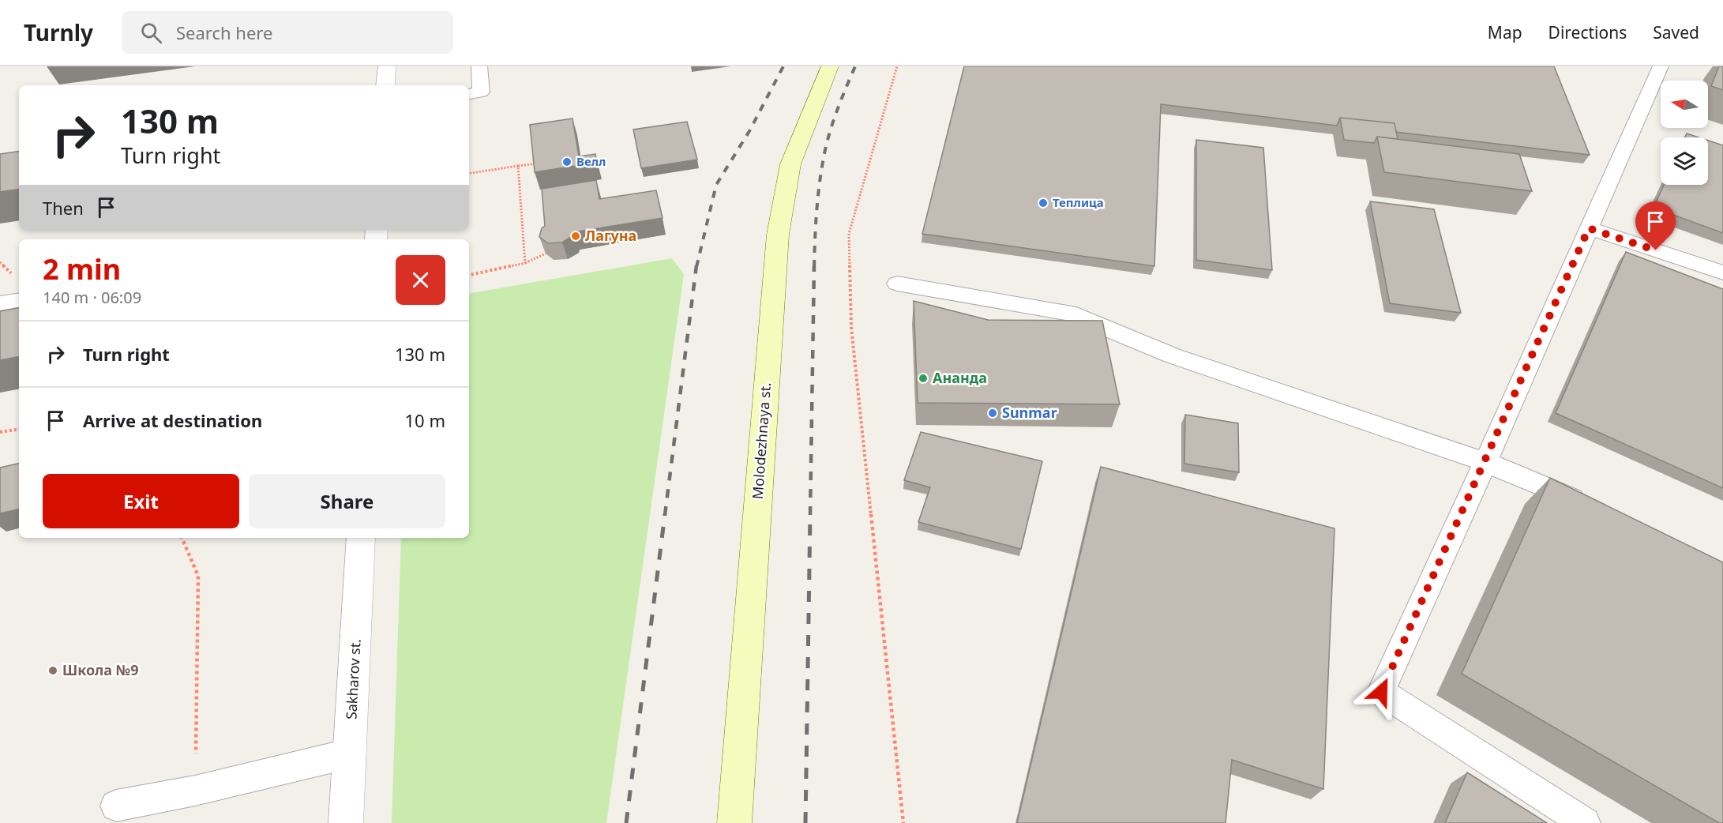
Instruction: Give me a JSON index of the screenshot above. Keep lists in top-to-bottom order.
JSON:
{
  "streets": {
    "main road": ["Molodezhnaya st."],
    "street": ["Sakharov st."]
  },
  "places": [
    "Велл",
    "Теплица",
    "Лагуна",
    "Ананда",
    "Sunmar",
    "Школа №9"
  ],
  "north": "left",
  "page": {
    "header": "Turnly",
    "search": "Search here",
    "nav": ["Map", "Directions", "Saved"],
    "turn": ["130 m", "Turn right"],
    "then": "Then",
    "heading": ["2 min", "140 m · 06:09"],
    "list": [
      {
        "name": "Turn right",
        "value": "130 m"
      },
      {
        "name": "Arrive at destination",
        "value": "10 m"
      }
    ],
    "buttons": ["Exit", "Share"]
  }
}
